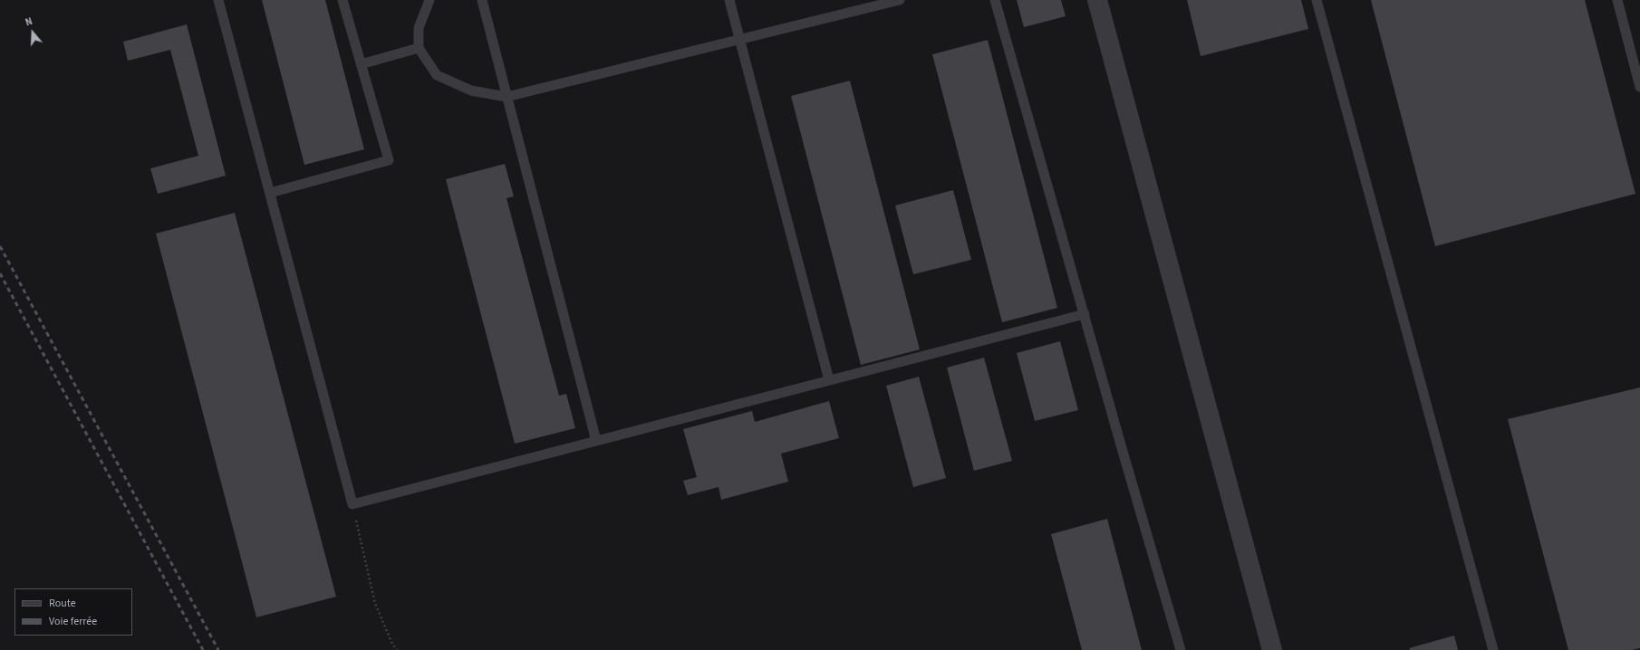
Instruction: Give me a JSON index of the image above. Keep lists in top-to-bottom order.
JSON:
{
  "legend": ["Route", "Voie ferrée"],
  "north": "top"
}
